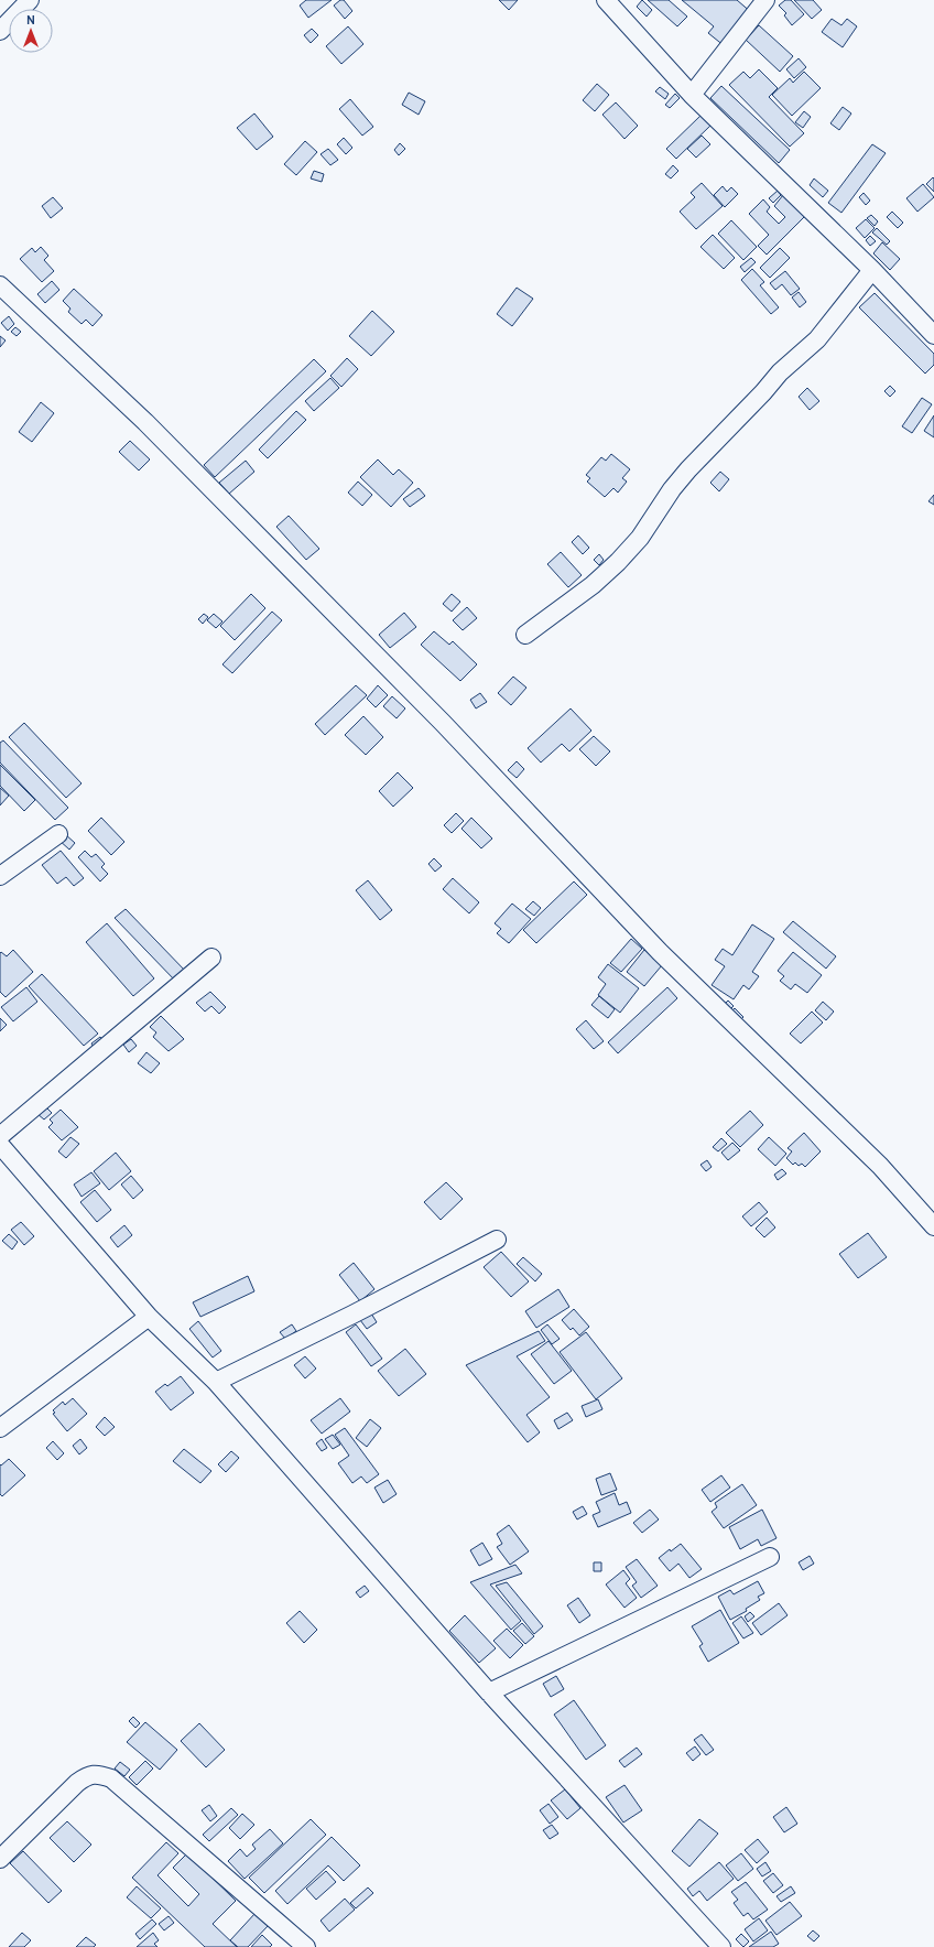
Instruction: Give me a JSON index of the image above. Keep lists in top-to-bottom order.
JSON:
{
  "north": "top"
}
